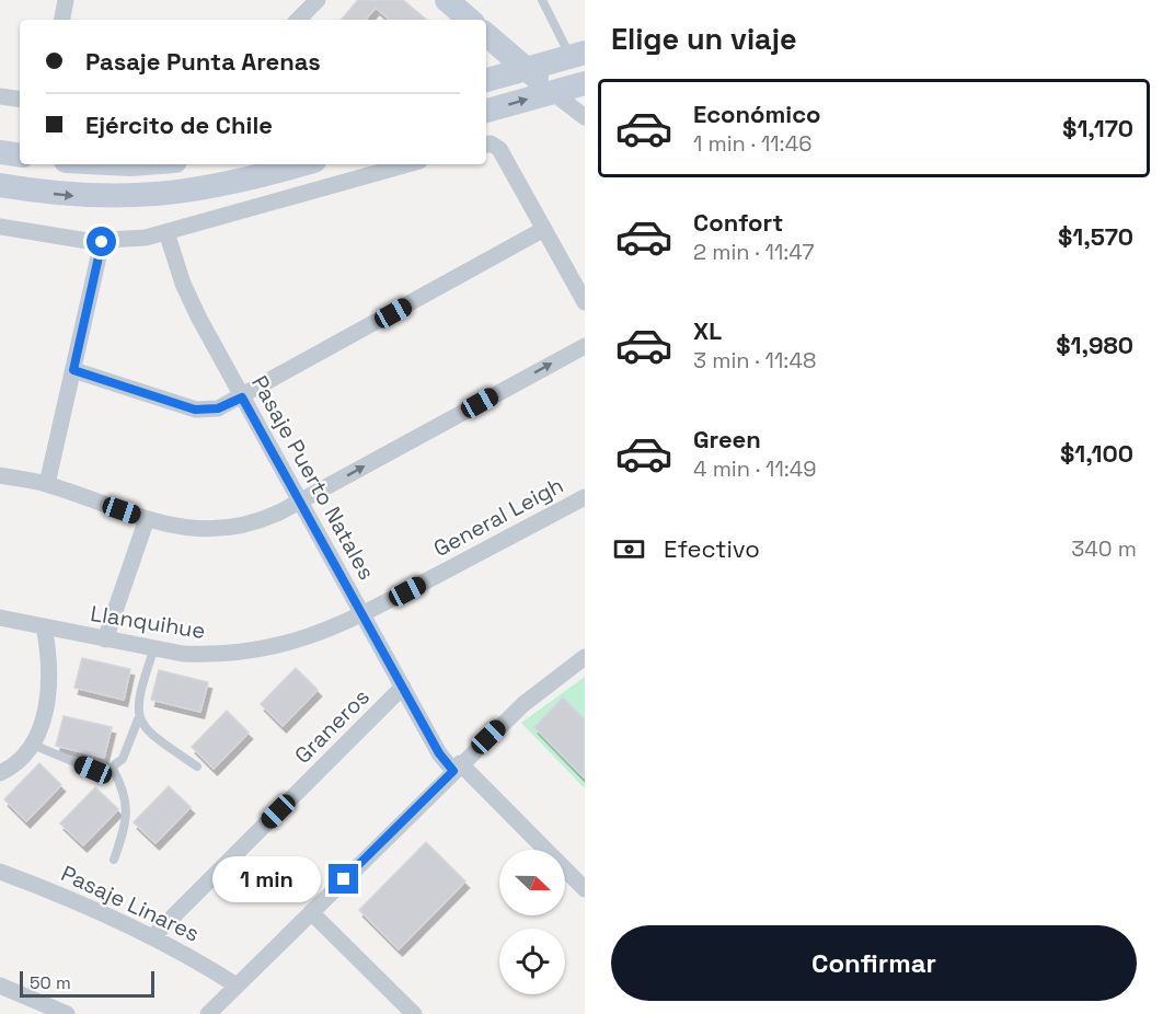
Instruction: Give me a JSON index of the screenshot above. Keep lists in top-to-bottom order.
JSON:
{
  "streets": {
    "street": [
      "Pasaje Puerto Natales",
      "General Leigh",
      "Llanquihue",
      "Graneros",
      "Pasaje Linares"
    ]
  },
  "crossings": [
    ["Pasaje Puerto Natales", "General Leigh"],
    ["Pasaje Puerto Natales", "Llanquihue"],
    ["Pasaje Puerto Natales", "Graneros"],
    ["General Leigh", "Llanquihue"],
    ["Graneros", "Pasaje Linares"]
  ],
  "scale_bar": "50 m",
  "north": "right",
  "page": {
    "heading": "Elige un viaje",
    "banner": ["Pasaje Punta Arenas", "Ejército de Chile"],
    "list": [
      {
        "name": "Económico",
        "note": "1 min · 11:46",
        "value": "$1,170"
      },
      {
        "name": "Confort",
        "note": "2 min · 11:47",
        "value": "$1,570"
      },
      {
        "name": "XL",
        "note": "3 min · 11:48",
        "value": "$1,980"
      },
      {
        "name": "Green",
        "note": "4 min · 11:49",
        "value": "$1,100"
      }
    ],
    "pay": ["Efectivo", "340 m"],
    "bubble": "1 min",
    "buttons": "Confirmar",
    "scale": "50 m"
  }
}
